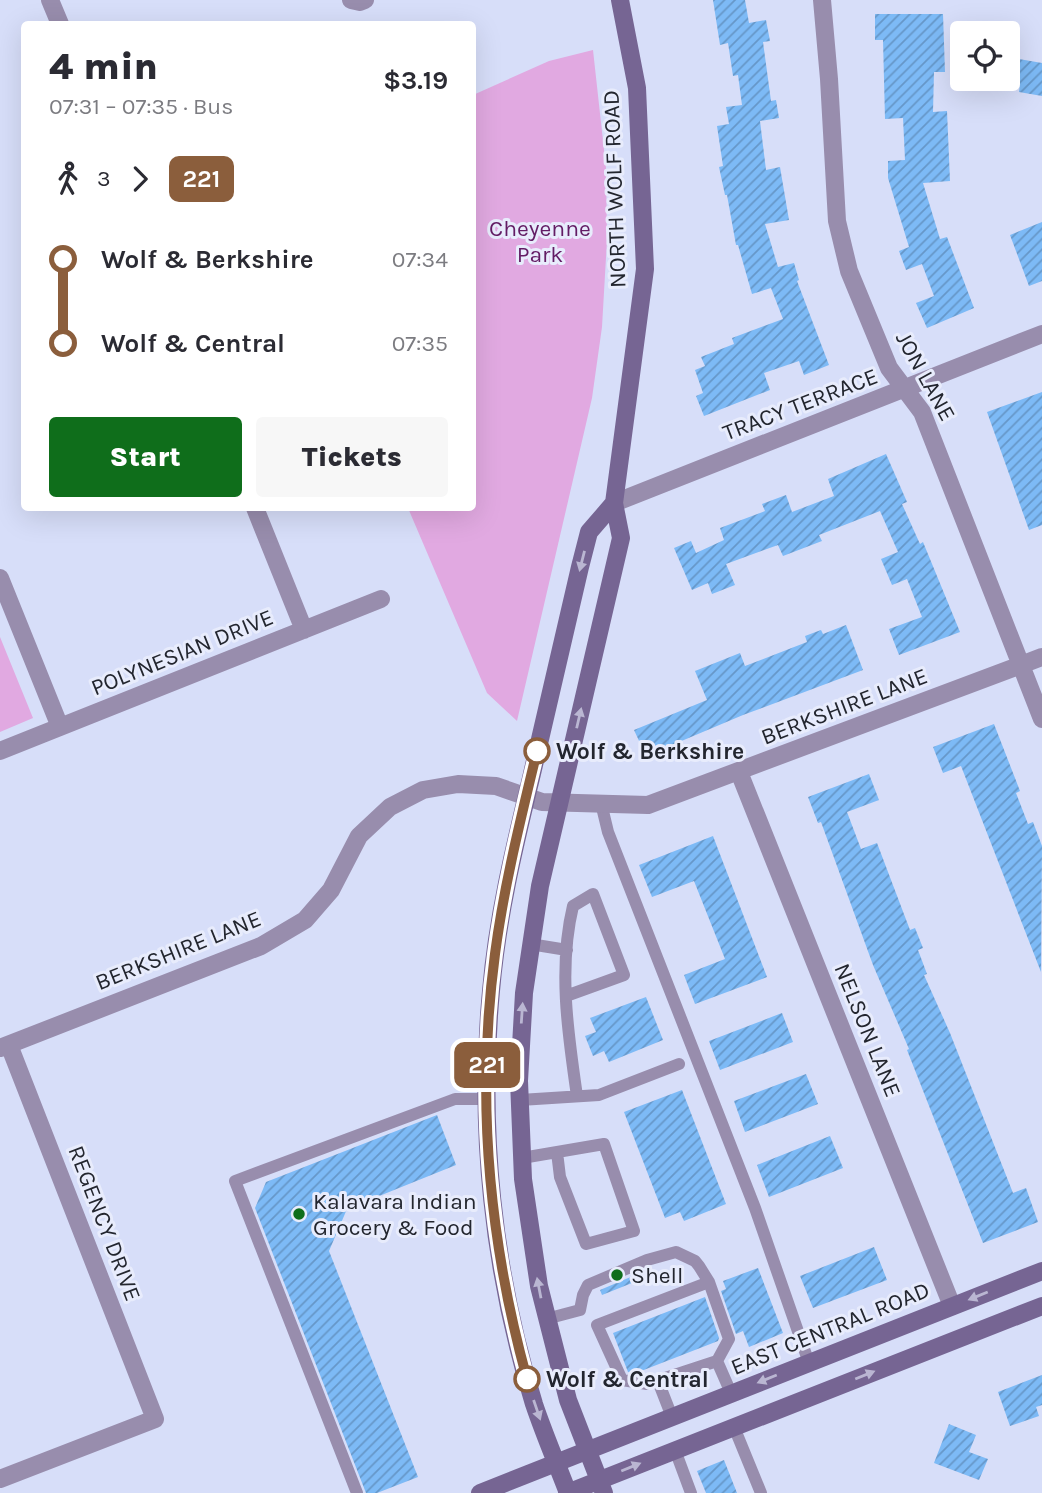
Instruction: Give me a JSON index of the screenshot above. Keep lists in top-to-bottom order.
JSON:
{
  "streets": {
    "main road": ["NORTH WOLF ROAD", "EAST CENTRAL ROAD"],
    "street": [
      "JON LANE",
      "TRACY TERRACE",
      "POLYNESIAN DRIVE",
      "BERKSHIRE LANE",
      "NELSON LANE",
      "REGENCY DRIVE"
    ]
  },
  "crossings": [
    ["NORTH WOLF ROAD", "TRACY TERRACE"],
    ["NORTH WOLF ROAD", "BERKSHIRE LANE"],
    ["NORTH WOLF ROAD", "EAST CENTRAL ROAD"],
    ["JON LANE", "TRACY TERRACE"],
    ["JON LANE", "BERKSHIRE LANE"],
    ["BERKSHIRE LANE", "NELSON LANE"],
    ["BERKSHIRE LANE", "REGENCY DRIVE"],
    ["NELSON LANE", "EAST CENTRAL ROAD"]
  ],
  "parks": ["Cheyenne Park"],
  "places": [
    "Wolf & Berkshire",
    "Kalavara Indian Grocery & Food",
    "Shell",
    "Wolf & Central"
  ],
  "lines": ["bus line 221"],
  "page": {
    "on_map": "221",
    "heading": ["4 min", "07:31 – 07:35 · Bus", "$3.19"],
    "legs": ["3", "221"],
    "list": [
      {
        "name": "Wolf & Berkshire",
        "value": "07:34"
      },
      {
        "name": "Wolf & Central",
        "value": "07:35"
      }
    ],
    "buttons": ["Start", "Tickets"]
  }
}
